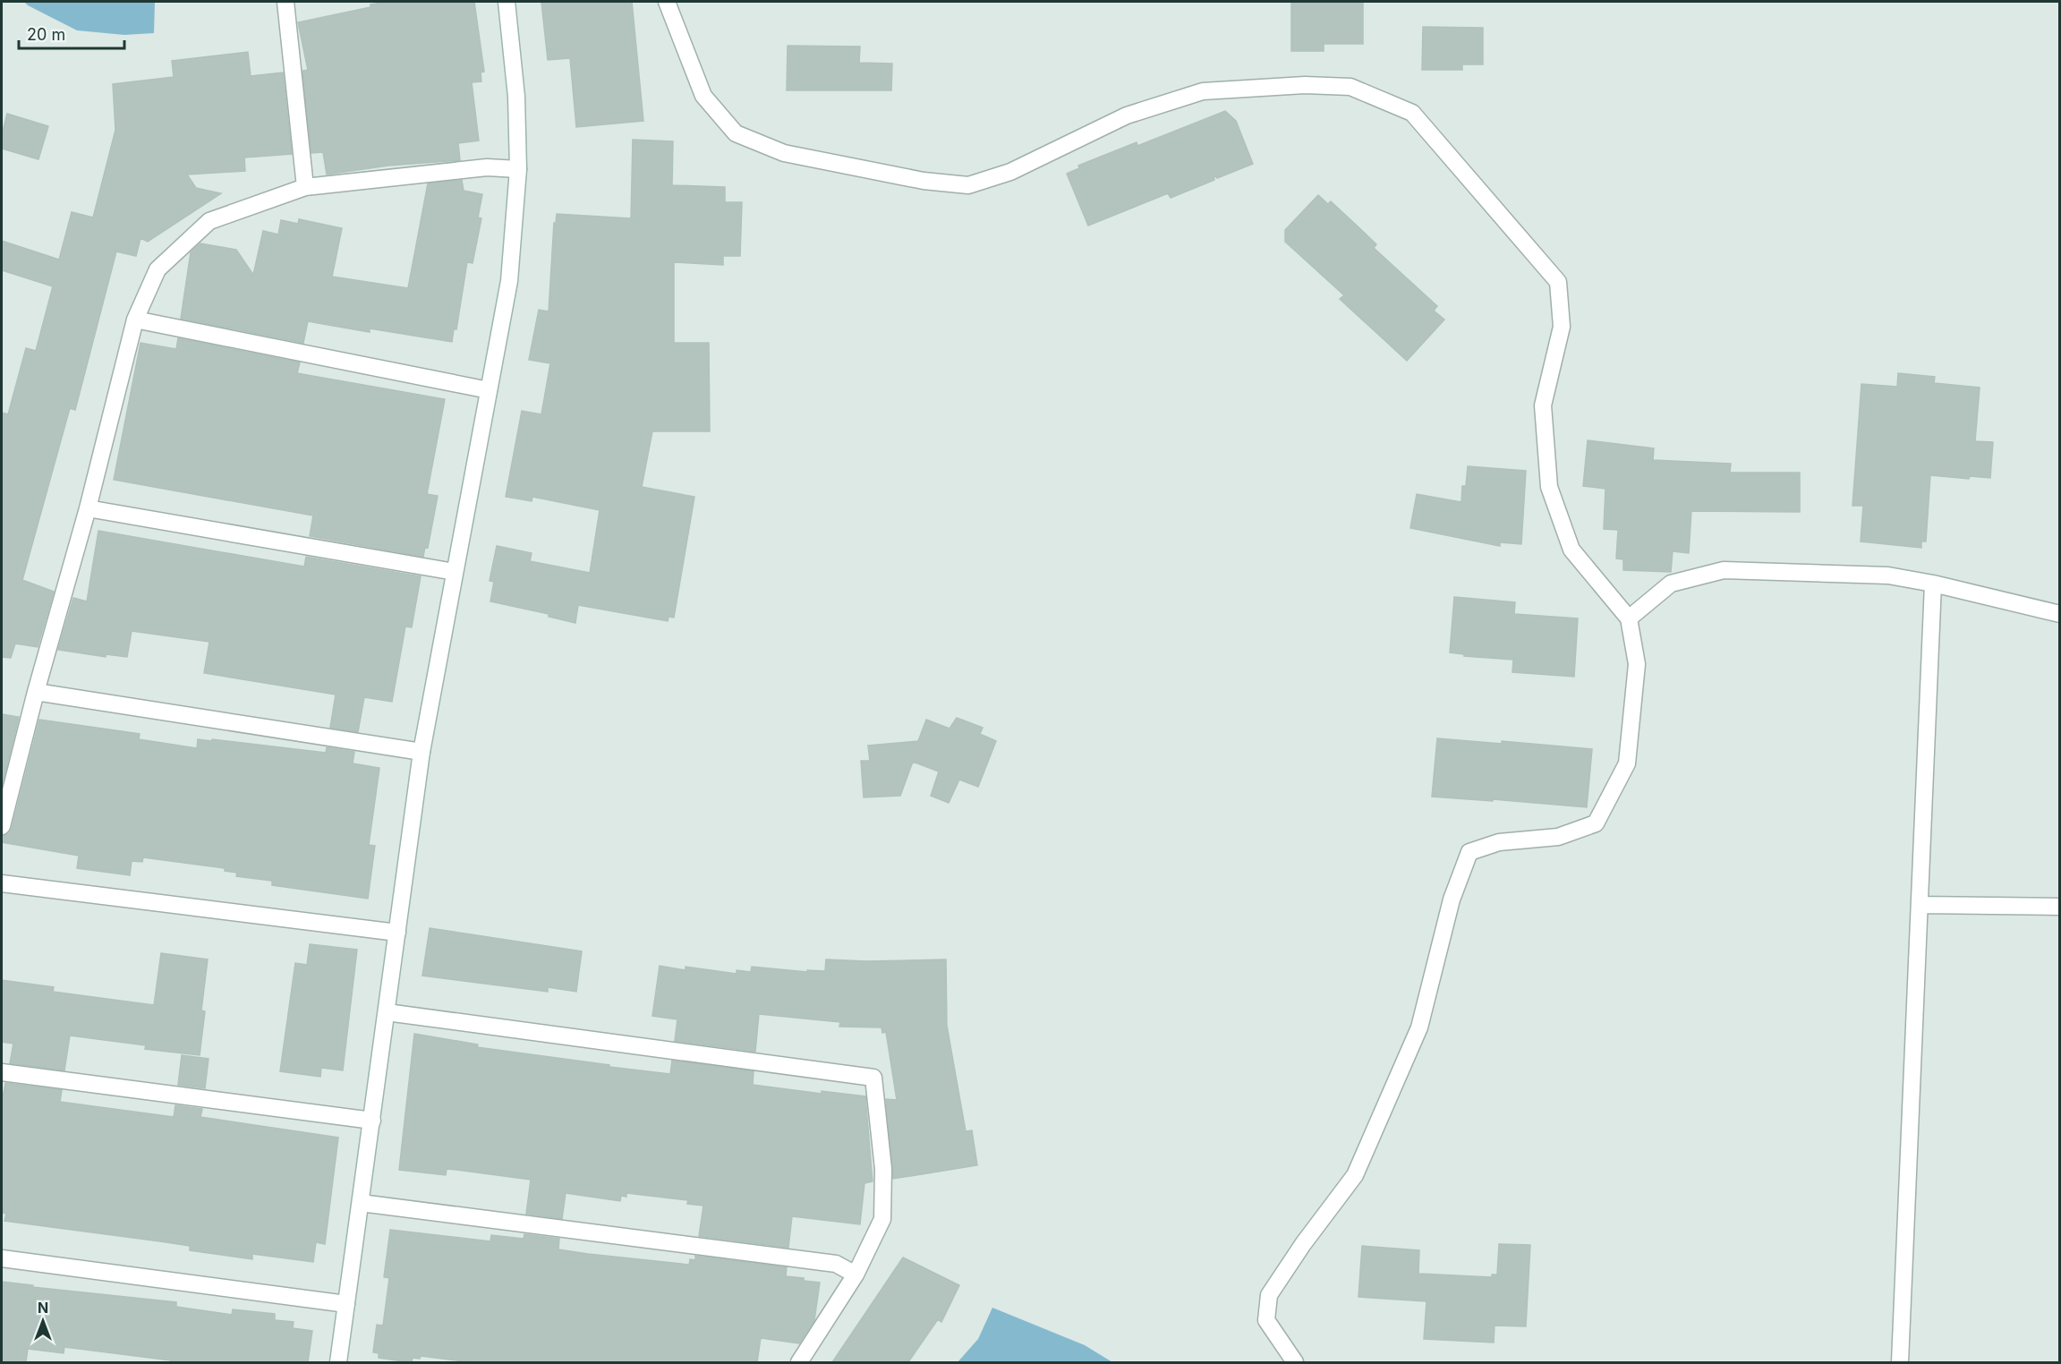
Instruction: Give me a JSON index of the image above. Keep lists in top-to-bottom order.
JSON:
{
  "scale_bar": "20 m",
  "north": "top"
}
